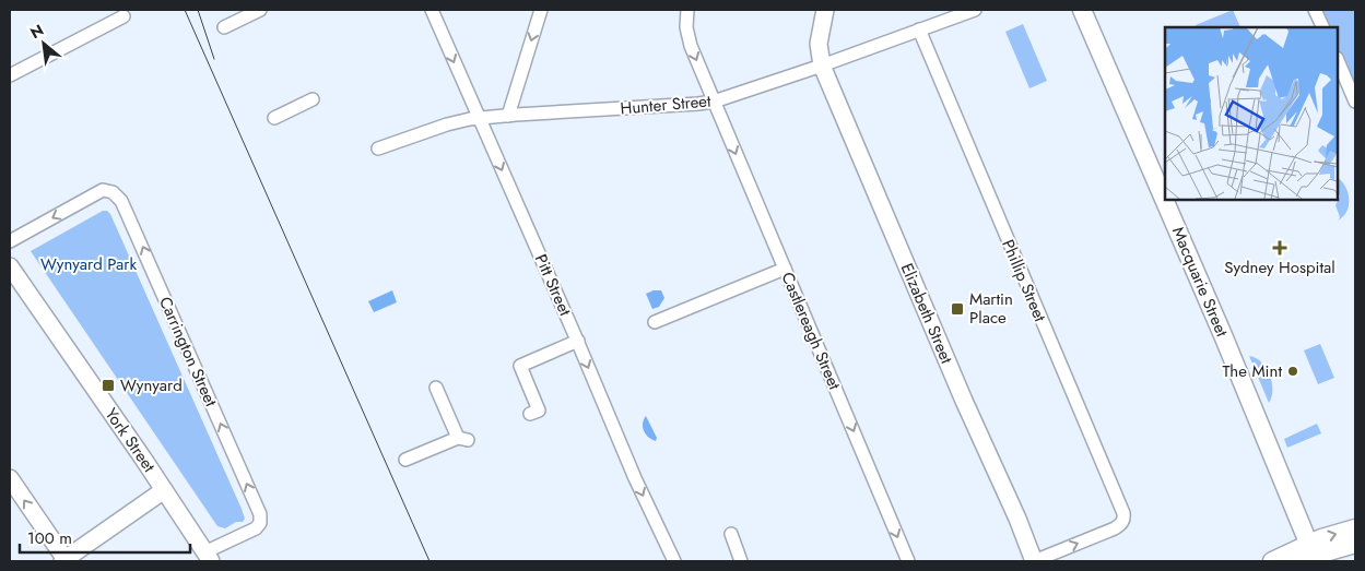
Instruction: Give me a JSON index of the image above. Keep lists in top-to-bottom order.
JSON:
{
  "streets": {
    "main road": ["Macquarie Street"],
    "street": [
      "Hunter Street",
      "Phillip Street",
      "Pitt Street",
      "Elizabeth Street",
      "Castlereagh Street",
      "Carrington Street",
      "York Street"
    ]
  },
  "crossings": [
    ["Hunter Street", "Phillip Street"],
    ["Hunter Street", "Pitt Street"],
    ["Hunter Street", "Elizabeth Street"],
    ["Hunter Street", "Castlereagh Street"],
    ["Phillip Street", "Elizabeth Street"],
    ["Carrington Street", "York Street"]
  ],
  "one_way": ["Phillip Street", "Pitt Street", "Castlereagh Street"],
  "parks": ["Wynyard Park"],
  "places": {
    "health": ["Sydney Hospital"],
    "transit": ["Martin Place", "Wynyard"],
    "other": ["The Mint"]
  },
  "scale_bar": "100 m",
  "north": "top left"
}
